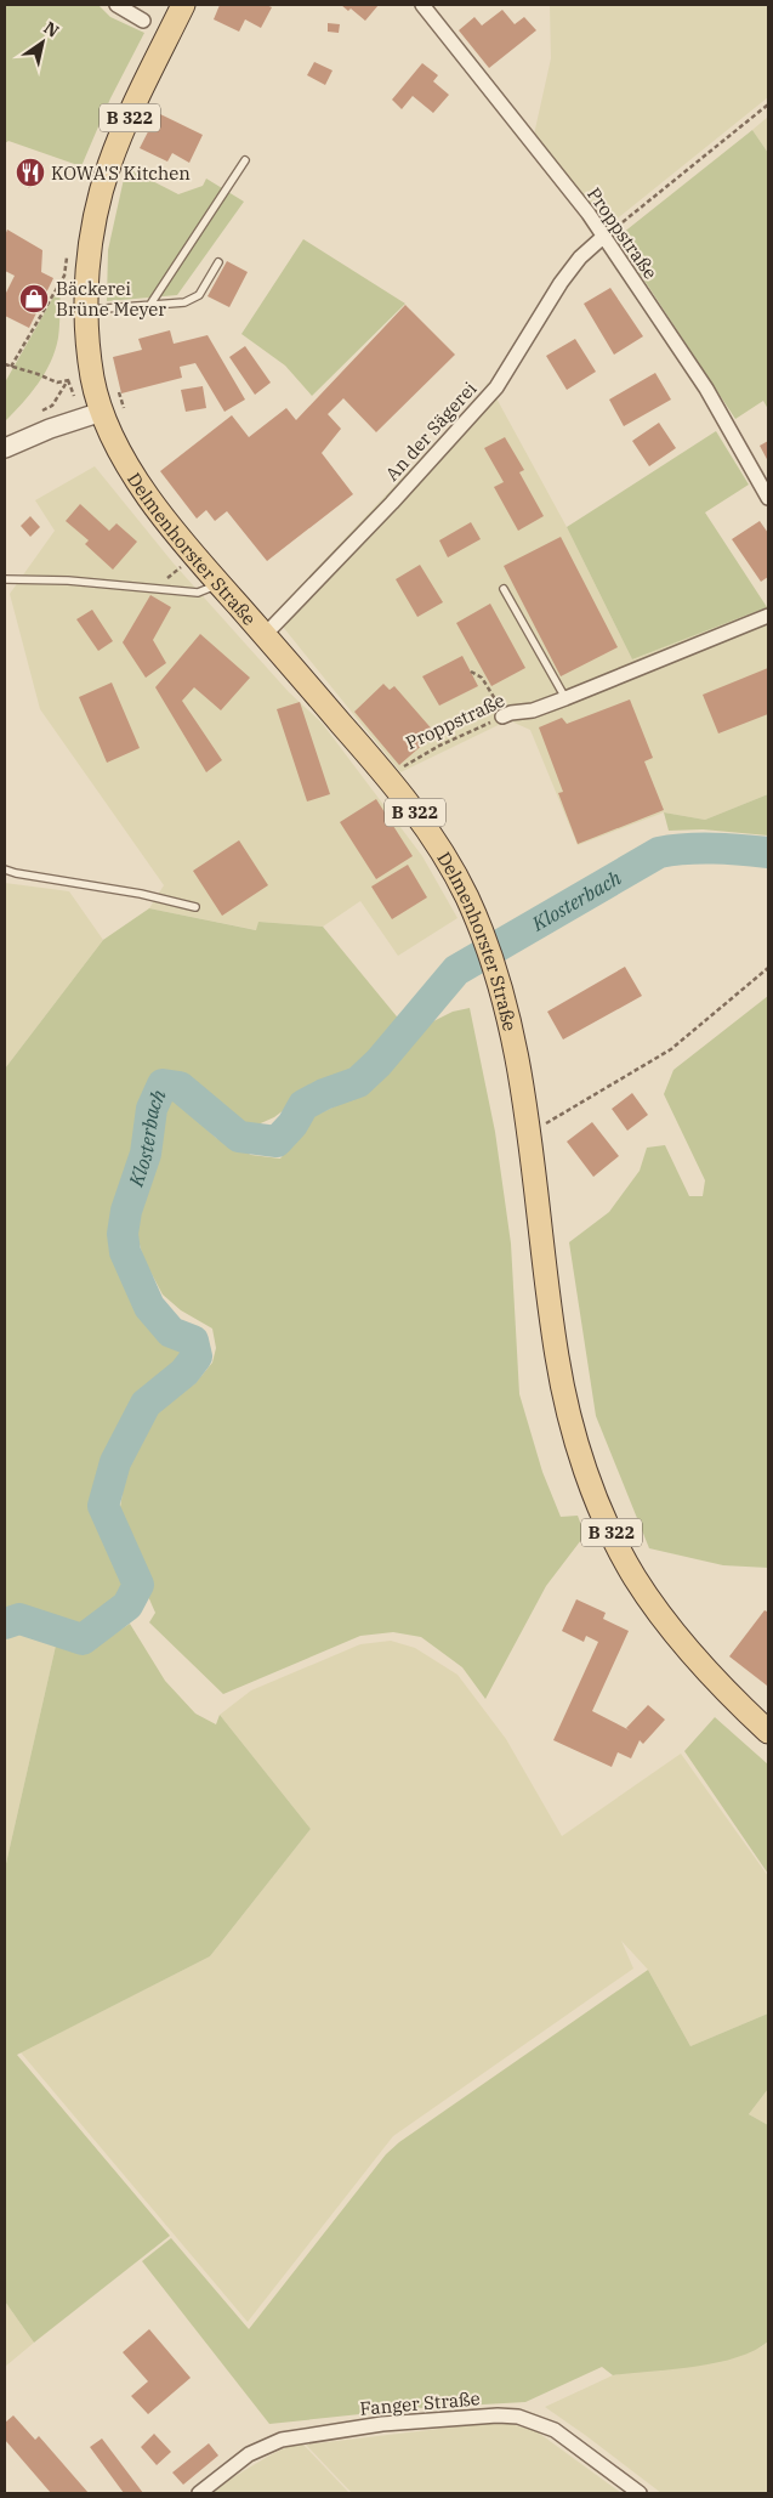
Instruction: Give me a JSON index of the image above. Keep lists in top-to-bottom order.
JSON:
{
  "streets": {
    "main road": ["B 322", "Delmenhorster Straße"],
    "street": ["Proppstraße", "An der Sägerei", "Fanger Straße"]
  },
  "crossings": [
    ["Proppstraße", "An der Sägerei"],
    ["An der Sägerei", "Delmenhorster Straße"]
  ],
  "water": ["Klosterbach"],
  "places": {
    "restaurant": ["KOWA'S Kitchen"],
    "shop": ["Bäckerei Brüne Meyer"]
  },
  "north": "top right"
}
